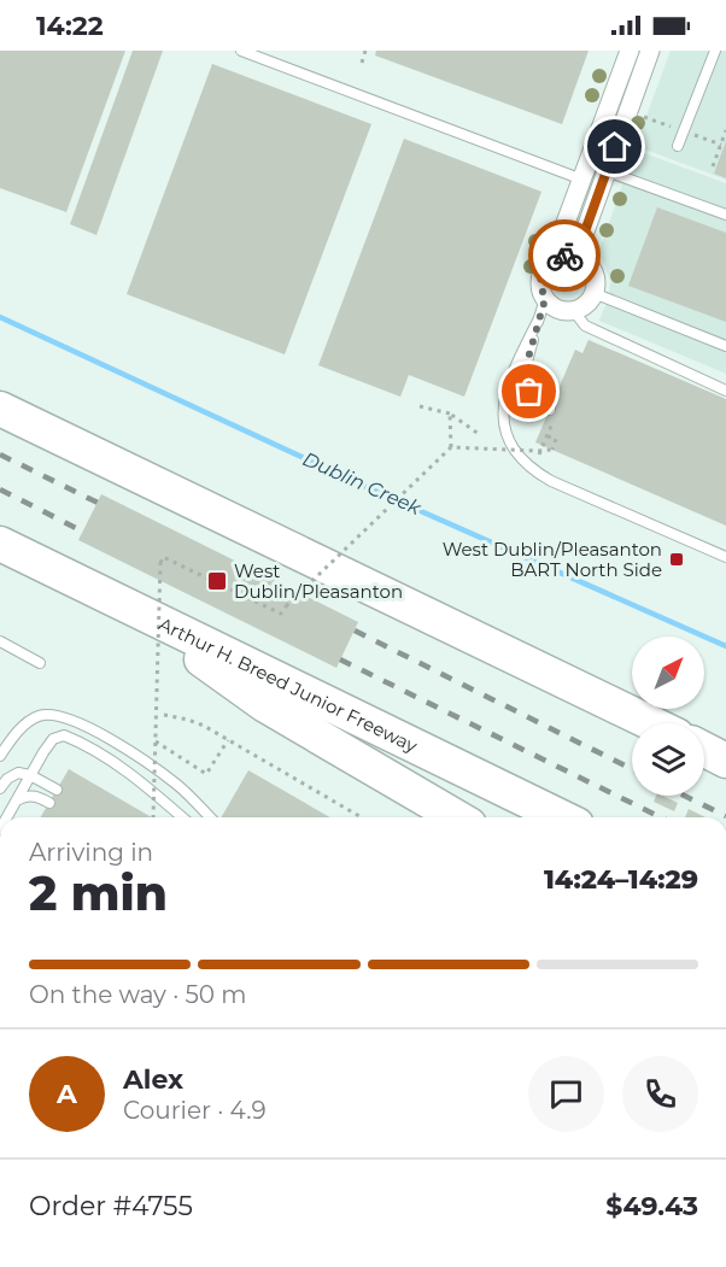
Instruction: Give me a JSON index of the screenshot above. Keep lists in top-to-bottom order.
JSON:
{
  "streets": {
    "highway": ["Arthur H. Breed Junior Freeway"]
  },
  "water": ["Dublin Creek"],
  "places": {
    "transit": ["West Dublin/Pleasanton BART North Side", "West Dublin/Pleasanton"]
  },
  "north": "top right",
  "page": {
    "status": "14:22",
    "heading": ["2 min", "Arriving in", "14:24–14:29"],
    "panel": [
      "Alex",
      "Courier · 4.9",
      "Order #4755",
      "$49.43"
    ],
    "bar": "On the way · 50 m",
    "round": "A"
  }
}
